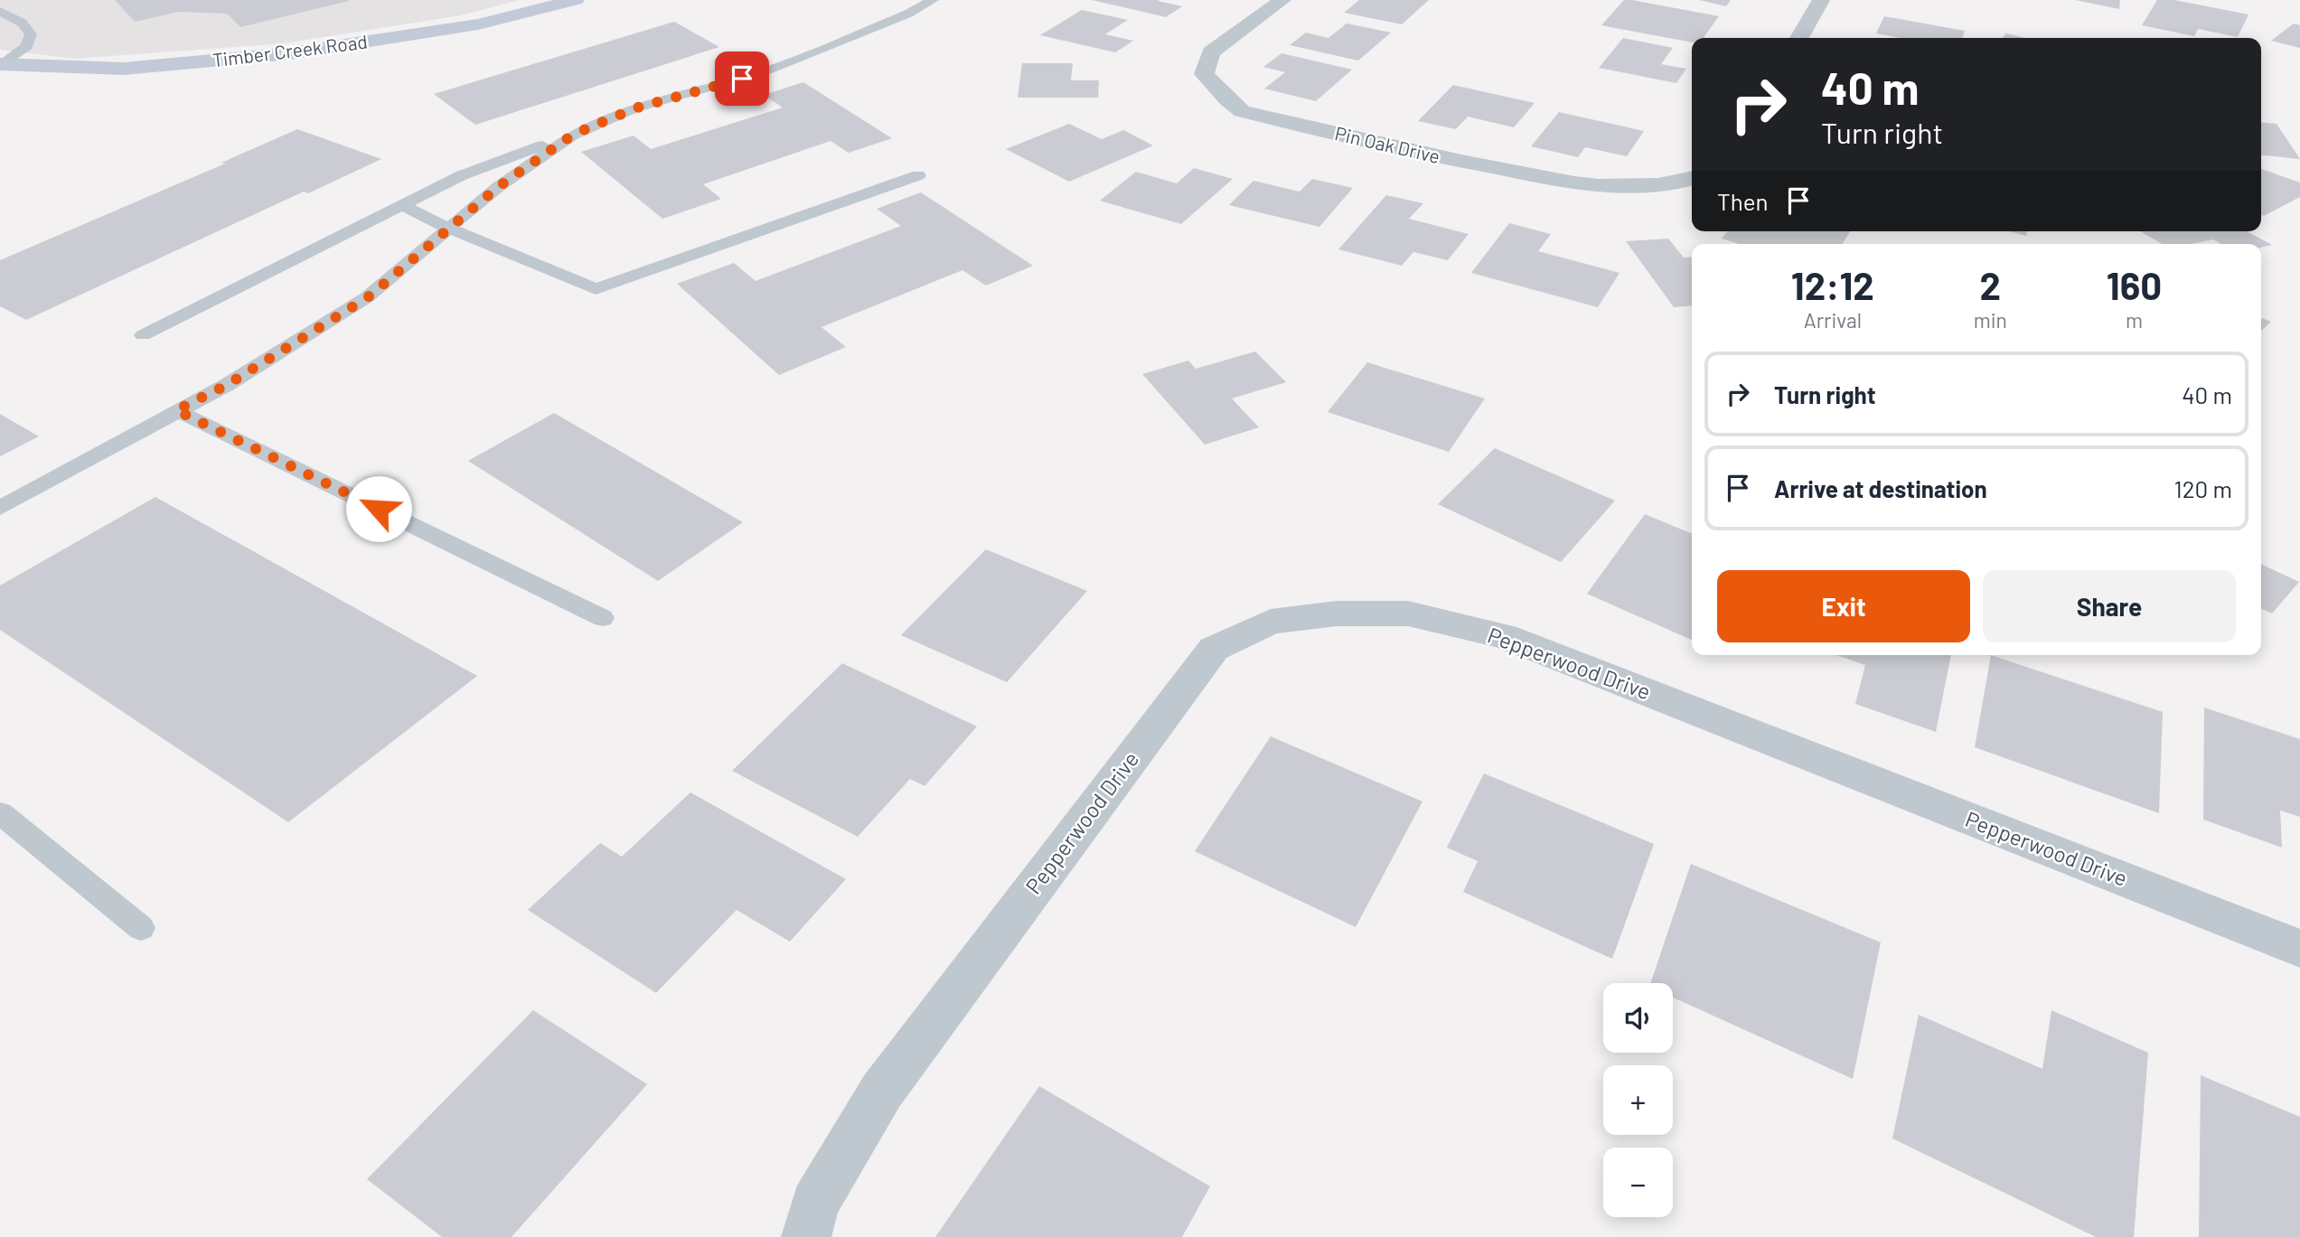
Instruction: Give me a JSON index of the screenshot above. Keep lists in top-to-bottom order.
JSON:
{
  "streets": {
    "street": ["Timber Creek Road", "Pin Oak Drive", "Pepperwood Drive"]
  },
  "page": {
    "turn": ["40 m", "Turn right"],
    "then": "Then",
    "eta": [
      "12:12",
      "Arrival",
      "2",
      "min",
      "160",
      "m"
    ],
    "list": [
      {
        "name": "Turn right",
        "value": "40 m"
      },
      {
        "name": "Arrive at destination",
        "value": "120 m"
      }
    ],
    "buttons": ["Exit", "Share"],
    "map_buttons": ["+", "−"]
  }
}
